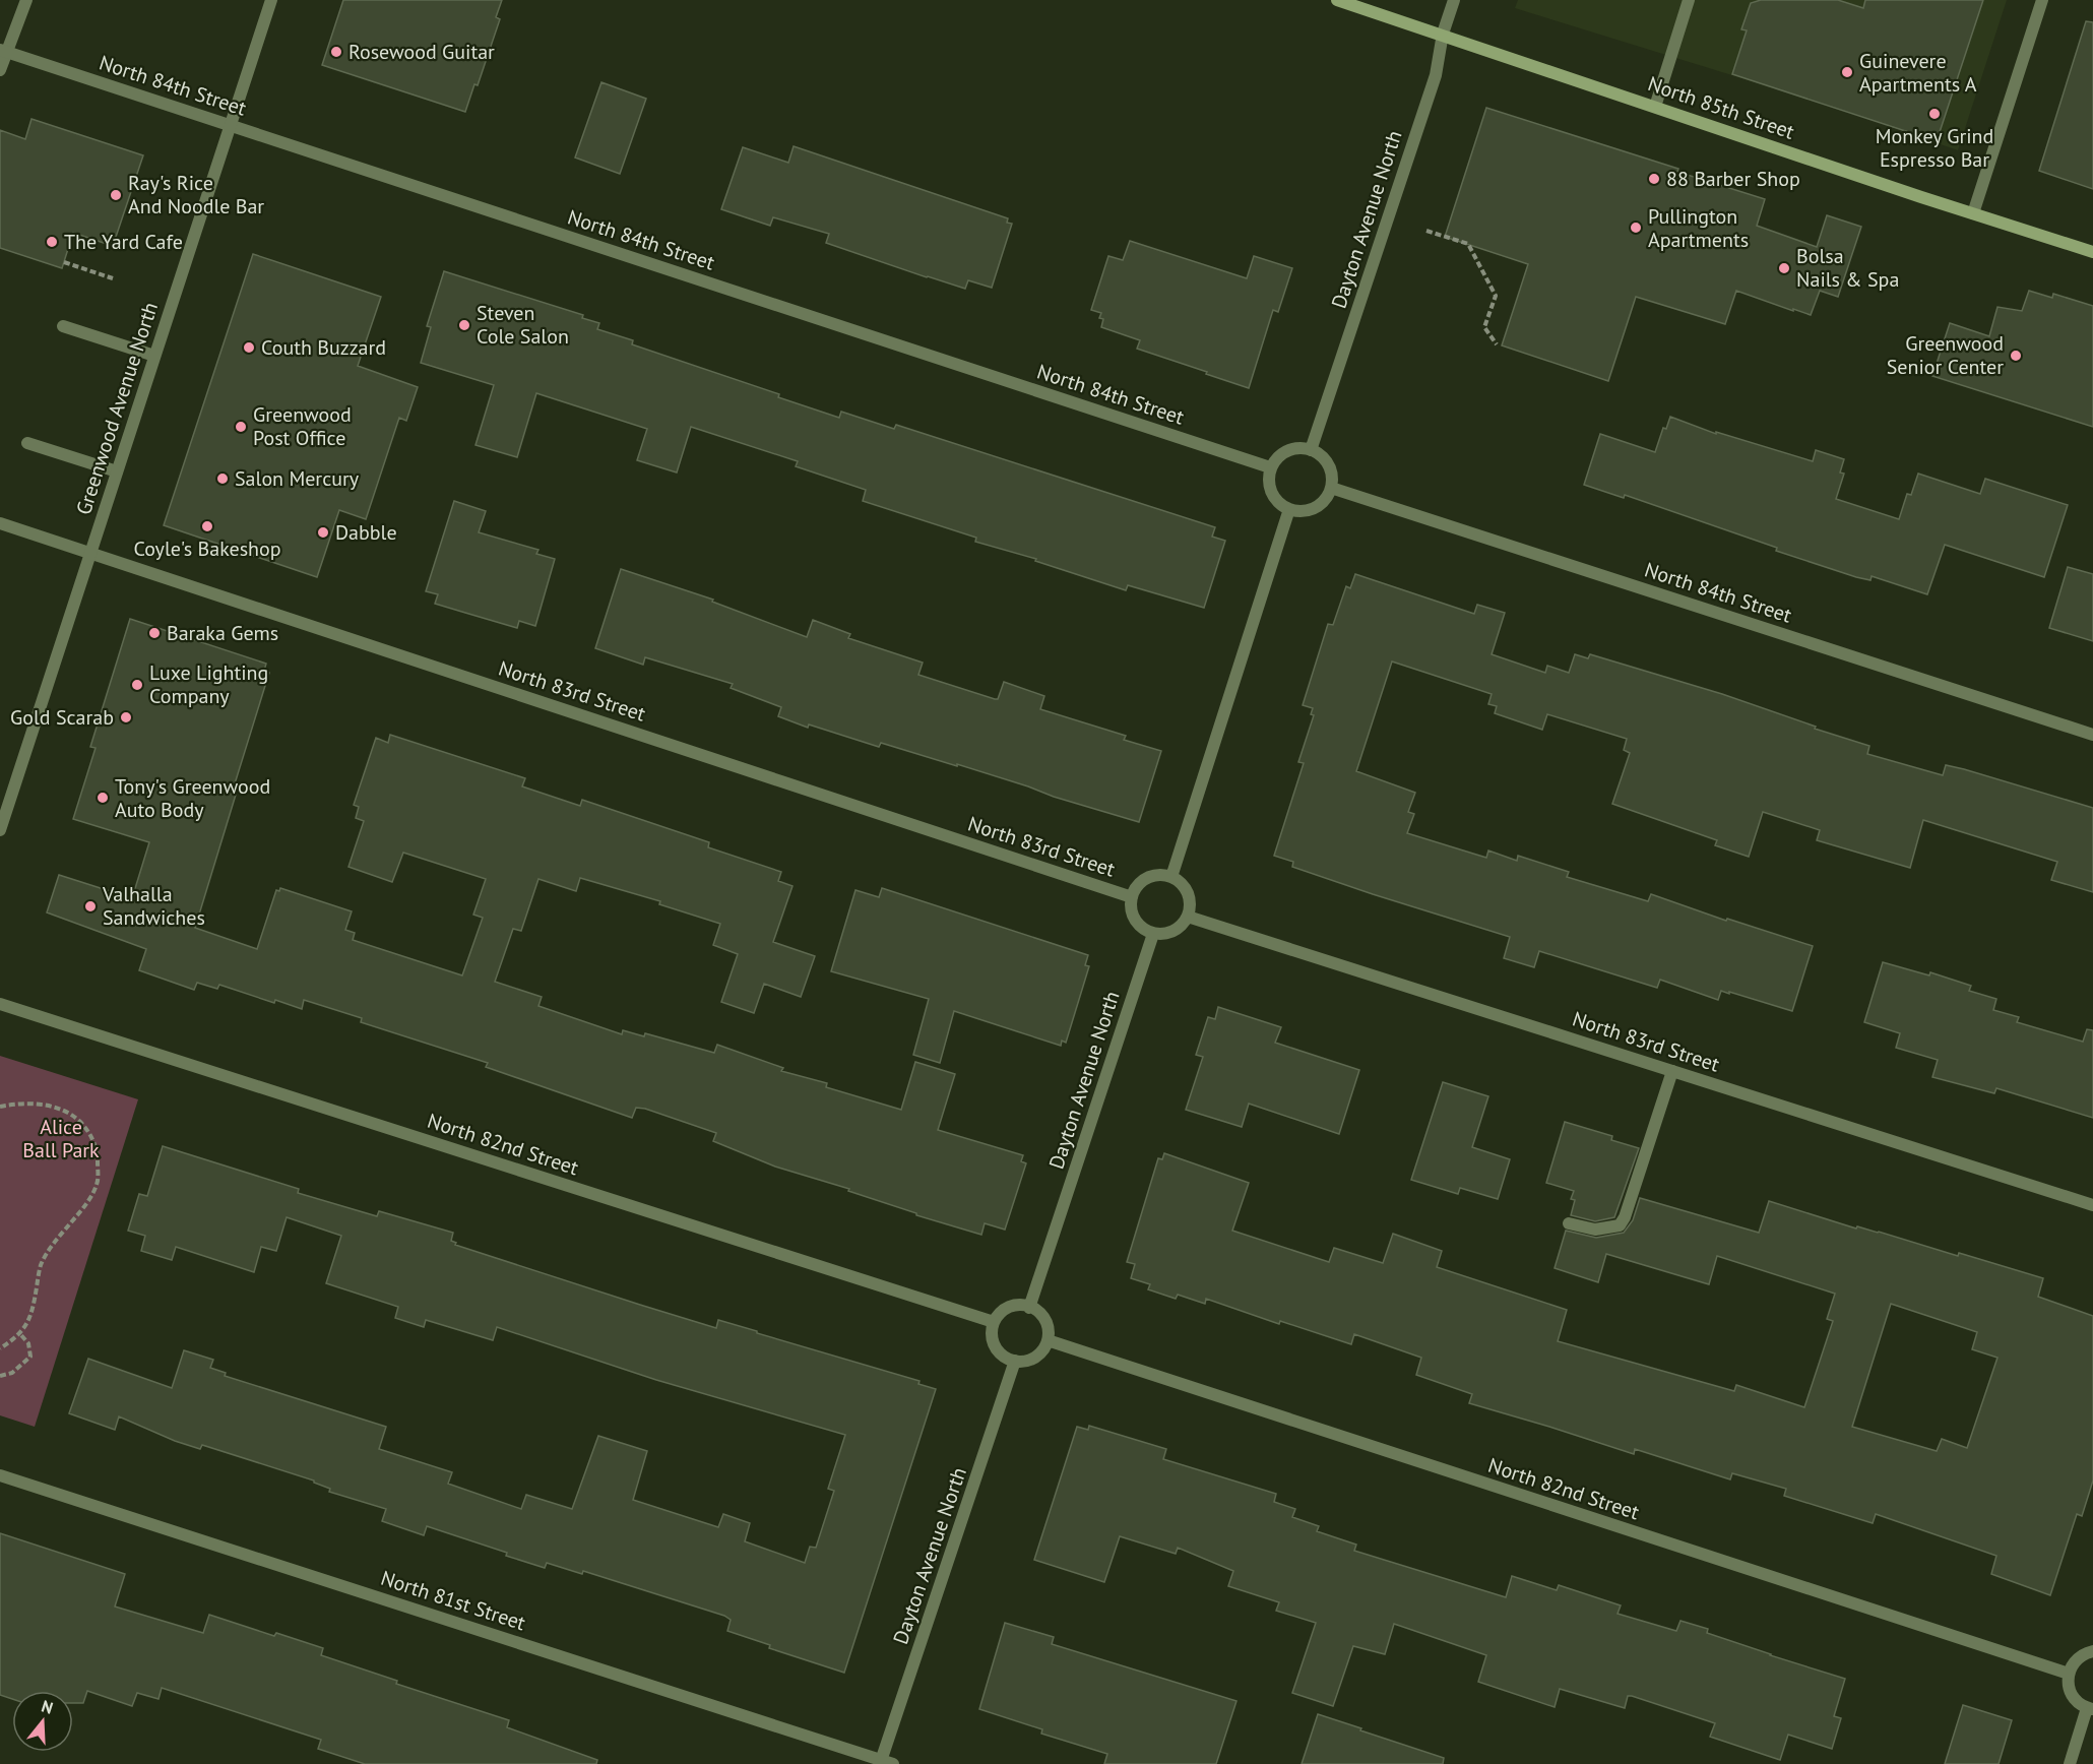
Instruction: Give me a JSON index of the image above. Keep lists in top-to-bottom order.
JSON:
{
  "streets": {
    "main road": ["North 85th Street"],
    "street": [
      "North 84th Street",
      "Dayton Avenue North",
      "Greenwood Avenue North",
      "North 83rd Street",
      "North 82nd Street",
      "North 81st Street"
    ]
  },
  "crossings": [
    ["North 84th Street", "Dayton Avenue North"],
    ["North 84th Street", "Greenwood Avenue North"],
    ["North 85th Street", "Dayton Avenue North"],
    ["Dayton Avenue North", "North 83rd Street"],
    ["Dayton Avenue North", "North 82nd Street"],
    ["Dayton Avenue North", "North 81st Street"],
    ["Greenwood Avenue North", "North 83rd Street"]
  ],
  "parks": ["Alice Ball Park"],
  "places": [
    "Rosewood Guitar",
    "Guinevere Apartments A",
    "Monkey Grind Espresso Bar",
    "88 Barber Shop",
    "Ray's Rice And Noodle Bar",
    "Pullington Apartments",
    "The Yard Cafe",
    "Bolsa Nails & Spa",
    "Steven Cole Salon",
    "Couth Buzzard",
    "Greenwood Senior Center",
    "Greenwood Post Office",
    "Salon Mercury",
    "Coyle's Bakeshop",
    "Dabble",
    "Baraka Gems",
    "Luxe Lighting Company",
    "Gold Scarab",
    "Tony's Greenwood Auto Body",
    "Valhalla Sandwiches"
  ],
  "north": "top"
}
